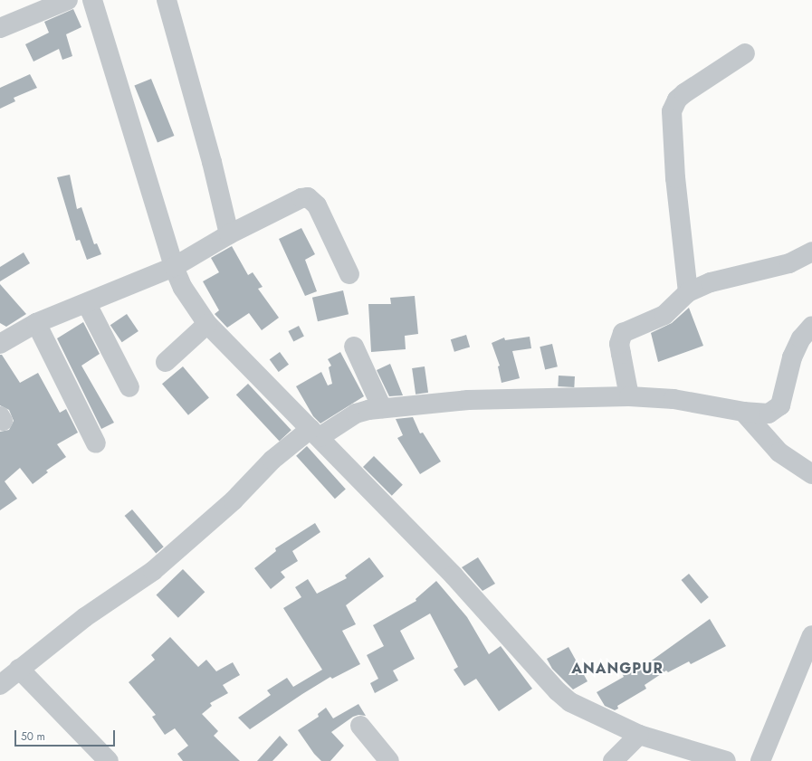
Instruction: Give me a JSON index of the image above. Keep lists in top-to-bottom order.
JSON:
{
  "districts": ["ANANGPUR"],
  "scale_bar": "50 m"
}
